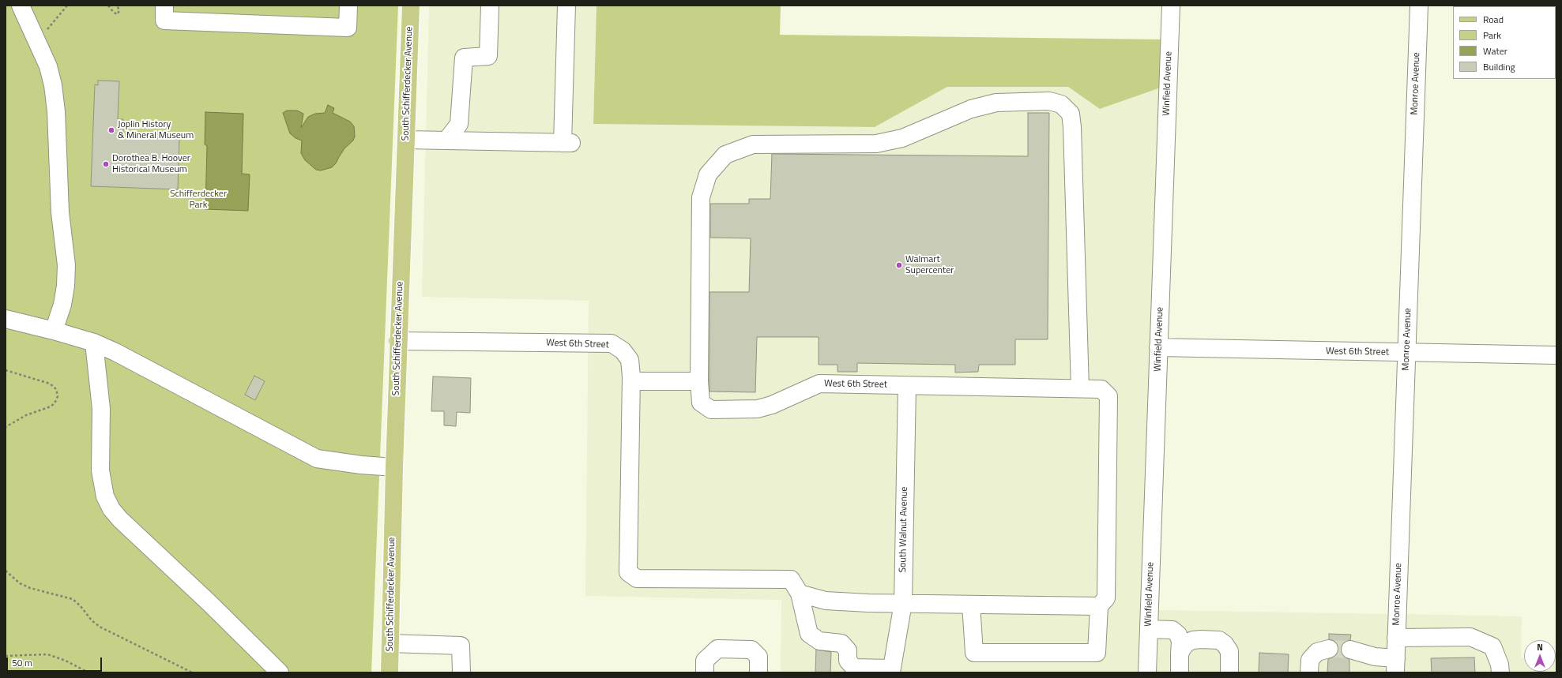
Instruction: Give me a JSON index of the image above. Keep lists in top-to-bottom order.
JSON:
{
  "streets": {
    "main road": ["South Schifferdecker Avenue"],
    "street": [
      "Winfield Avenue",
      "Monroe Avenue",
      "West 6th Street",
      "South Walnut Avenue"
    ]
  },
  "crossings": [
    ["South Schifferdecker Avenue", "West 6th Street"],
    ["Winfield Avenue", "West 6th Street"],
    ["Monroe Avenue", "West 6th Street"],
    ["West 6th Street", "South Walnut Avenue"]
  ],
  "parks": ["Schifferdecker Park"],
  "places": ["Joplin History & Mineral Museum", "Dorothea B. Hoover Historical Museum", "Walmart Supercenter"],
  "legend": [
    "Road",
    "Park",
    "Water",
    "Building"
  ],
  "scale_bar": "50 m",
  "north": "top"
}
